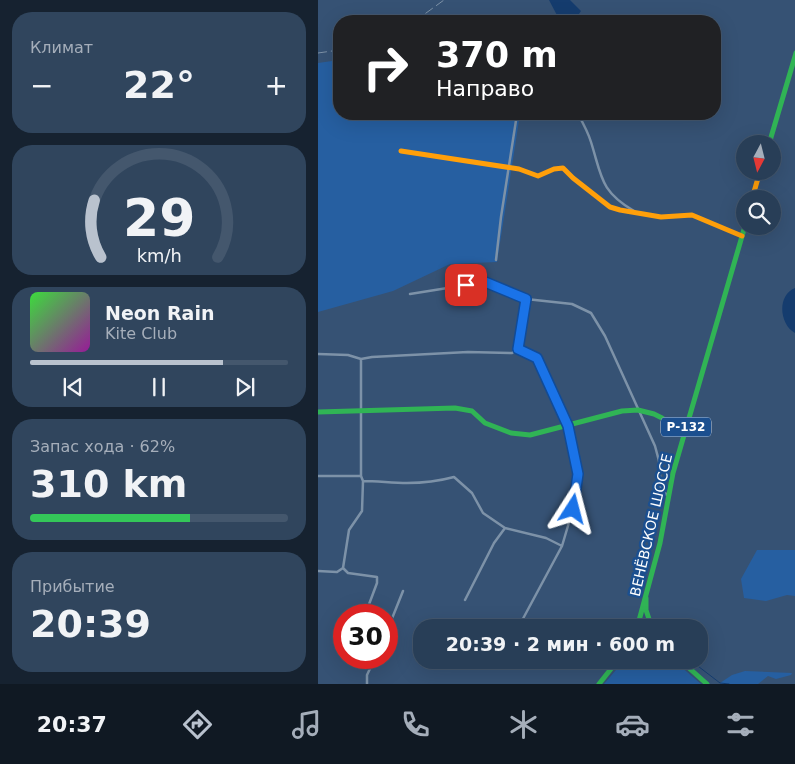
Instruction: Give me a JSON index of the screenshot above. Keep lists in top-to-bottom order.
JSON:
{
  "streets": {
    "street": ["Р-132", "ВЕНЁВСКОЕ ШОССЕ"]
  },
  "north": "bottom",
  "page": {
    "tile": [
      "Климат",
      ["Запас хода · 62%", "310 km"],
      ["Прибытие", "20:39"]
    ],
    "turn": ["370 m", "Направо"],
    "heat": ["−", "22°", "+"],
    "song": ["Neon Rain", "Kite Club"],
    "limit": "30",
    "trip": "20:39 · 2 мин · 600 m",
    "tabs": "20:37",
    "gauge": ["29", "km/h"]
  }
}
